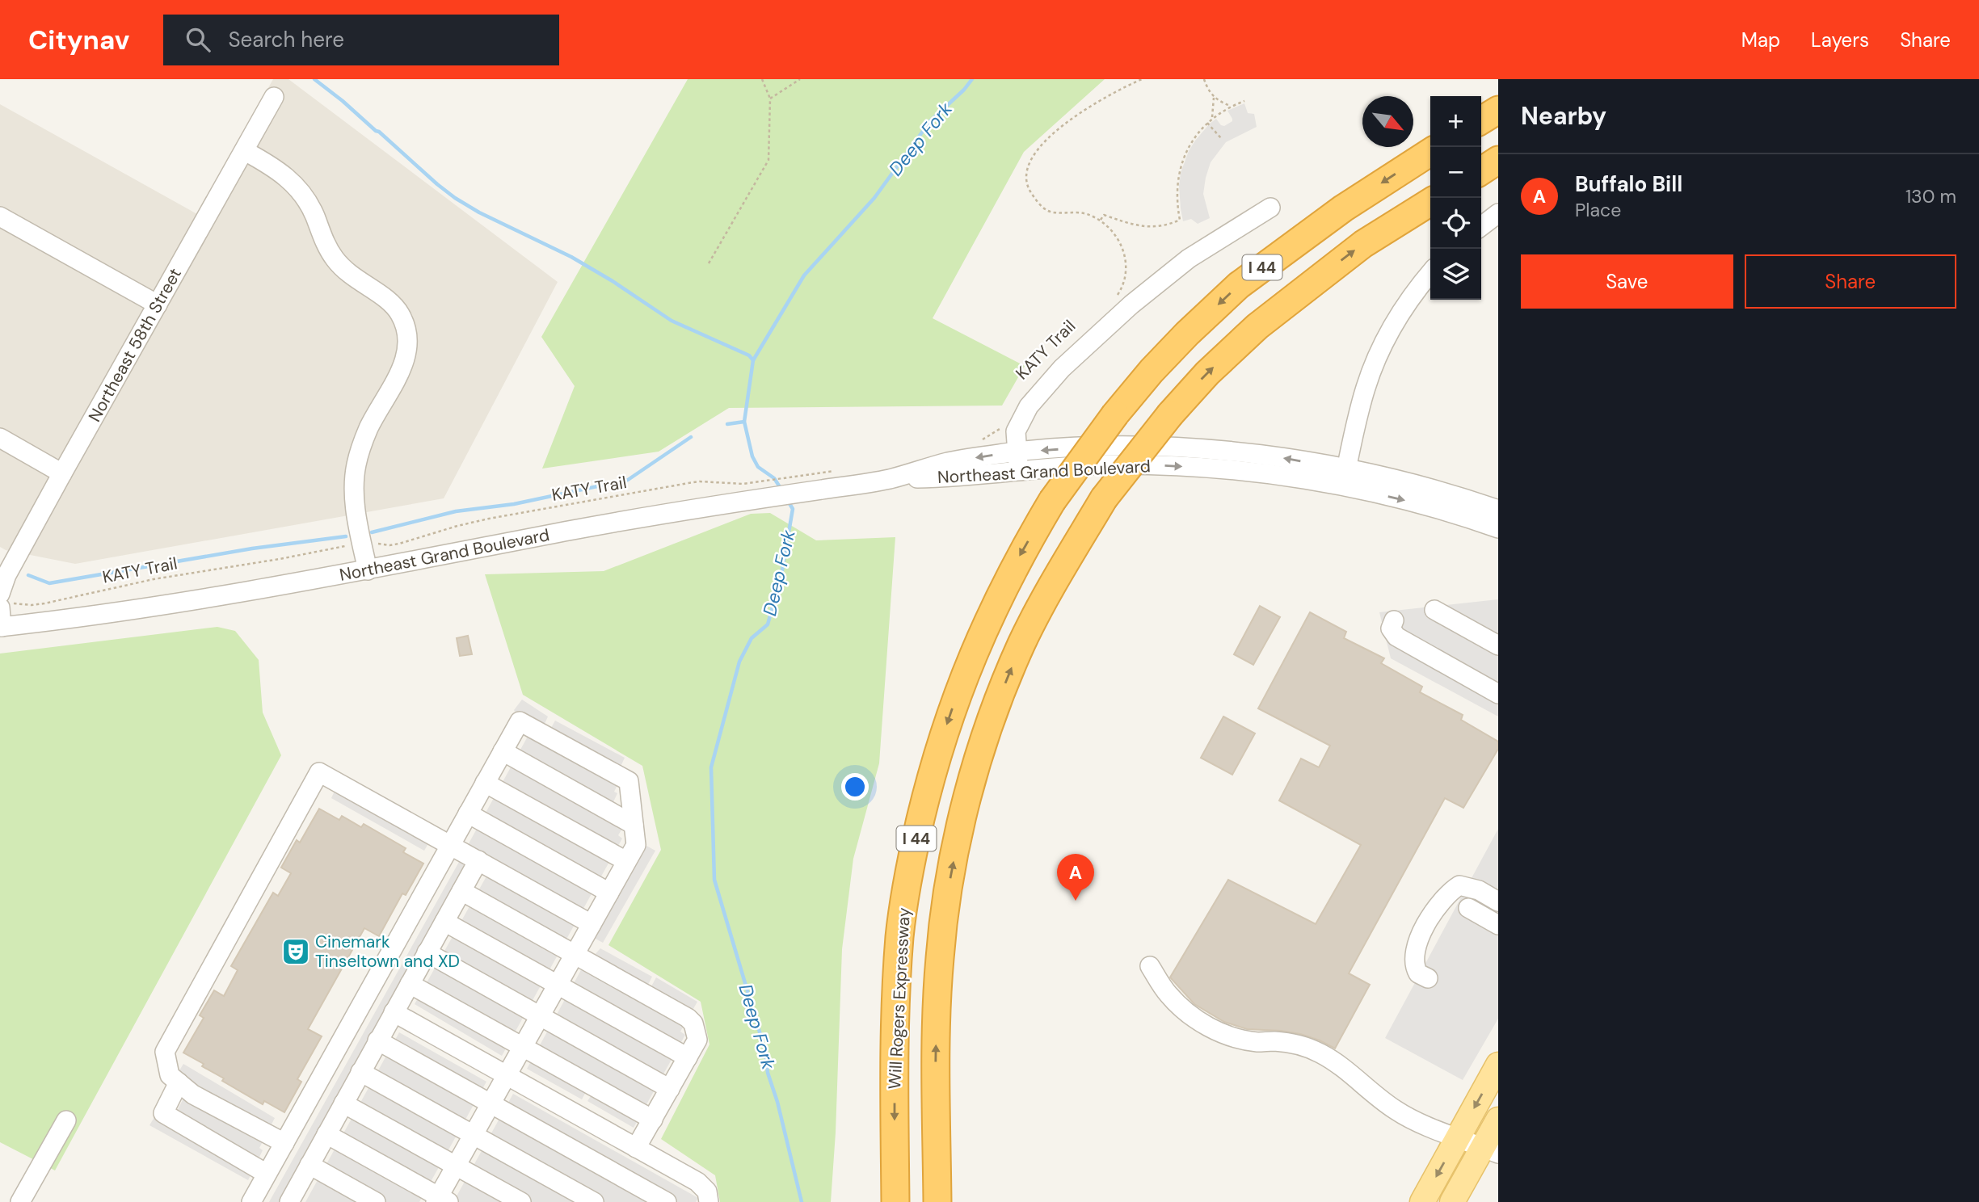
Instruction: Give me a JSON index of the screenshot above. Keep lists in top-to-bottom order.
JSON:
{
  "streets": {
    "highway": ["I 44", "Will Rogers Expressway"],
    "street": ["Northeast 58th Street", "Northeast Grand Boulevard"],
    "path": ["KATY Trail"]
  },
  "crossings": [
    ["Northeast 58th Street", "KATY Trail"],
    ["Northeast 58th Street", "Northeast Grand Boulevard"],
    ["KATY Trail", "Northeast Grand Boulevard"]
  ],
  "water": ["Deep Fork"],
  "places": {
    "theatre": ["Cinemark Tinseltown and XD"]
  },
  "north": "bottom right",
  "page": {
    "header": "Citynav",
    "search": "Search here",
    "nav": ["Map", "Layers", "Share"],
    "heading": "Nearby",
    "map_buttons": ["+", "−"],
    "list": [
      {
        "mark": "A",
        "name": "Buffalo Bill",
        "note": "Place",
        "value": "130 m"
      }
    ],
    "buttons": ["Save", "Share"],
    "pins": "A"
  }
}
